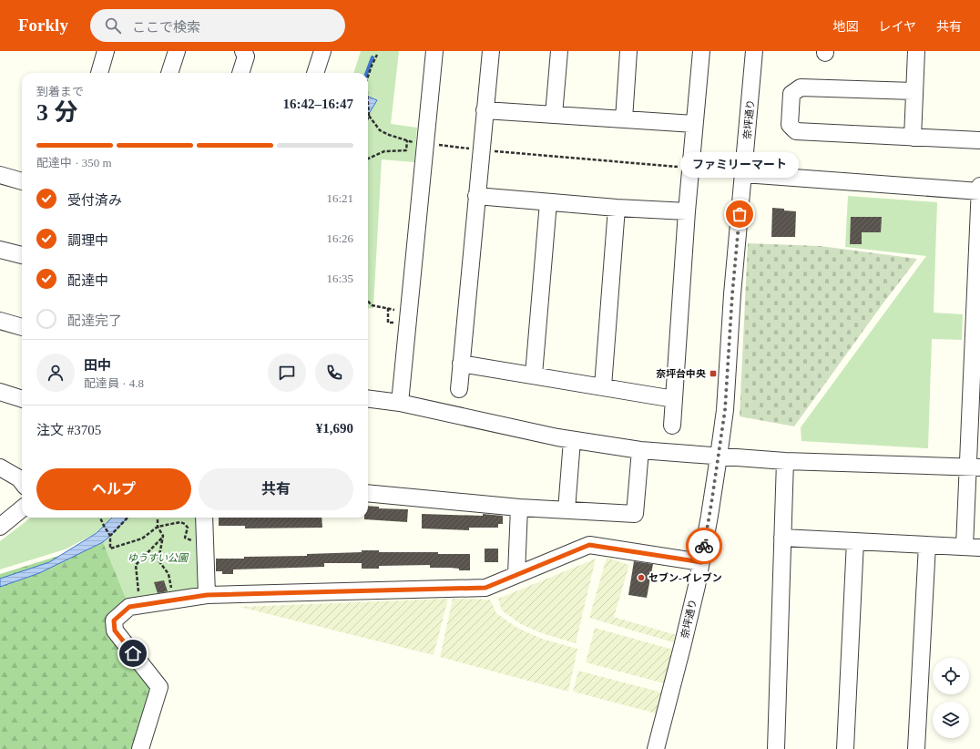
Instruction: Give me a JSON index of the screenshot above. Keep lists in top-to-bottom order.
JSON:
{
  "streets": {
    "street": ["奈坪通り"]
  },
  "parks": ["ゆうすい公園"],
  "places": {
    "other": ["ファミリーマート", "セブン-イレブン"],
    "transit": ["奈坪台中央"]
  },
  "page": {
    "header": "Forkly",
    "search": "ここで検索",
    "nav": ["地図", "レイヤ", "共有"],
    "heading": ["3 分", "到着まで", "16:42–16:47"],
    "panel": [
      "田中",
      "配達員 · 4.8",
      "注文 #3705",
      "¥1,690"
    ],
    "bar": "配達中 · 350 m",
    "bubble": "ファミリーマート",
    "list": [
      ["受付済み", "16:21"],
      ["調理中", "16:26"],
      ["配達中", "16:35"],
      "配達完了"
    ],
    "buttons": ["ヘルプ", "共有"]
  }
}
